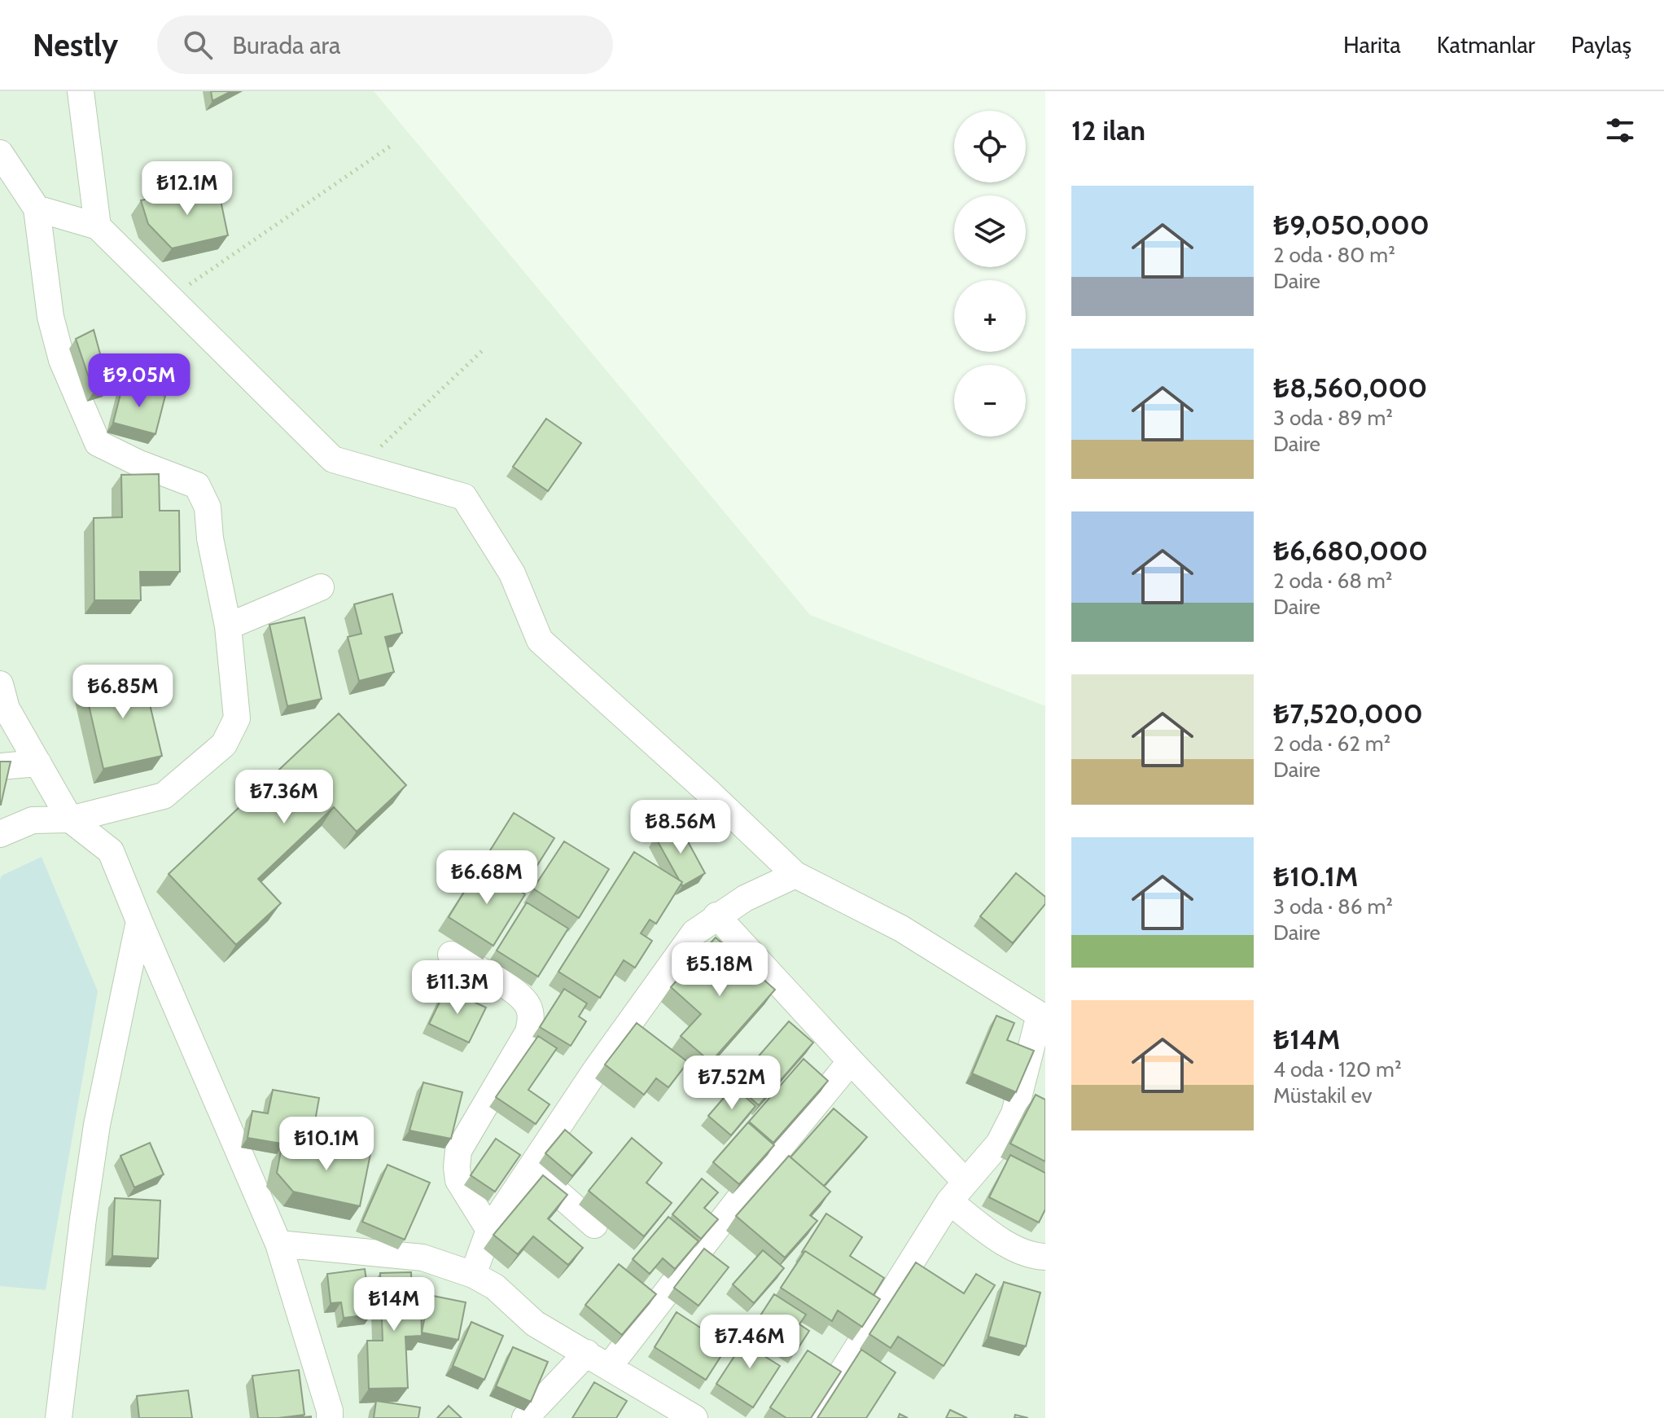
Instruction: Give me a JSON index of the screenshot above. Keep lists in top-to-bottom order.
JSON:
{
  "page": {
    "header": "Nestly",
    "search": "Burada ara",
    "nav": ["Harita", "Katmanlar", "Paylaş"],
    "heading": "12 ilan",
    "map_buttons": ["+", "−"],
    "price": [
      "₺12.1M",
      "₺9.05M",
      "₺6.85M",
      "₺7.36M",
      "₺8.56M",
      "₺6.68M",
      "₺5.18M",
      "₺11.3M",
      "₺7.52M",
      "₺10.1M",
      "₺14M",
      "₺7.46M"
    ],
    "list": [
      {
        "name": "₺9,050,000",
        "note": "2 oda · 80 m² · Daire"
      },
      {
        "name": "₺8,560,000",
        "note": "3 oda · 89 m² · Daire"
      },
      {
        "name": "₺6,680,000",
        "note": "2 oda · 68 m² · Daire"
      },
      {
        "name": "₺7,520,000",
        "note": "2 oda · 62 m² · Daire"
      },
      {
        "name": "₺10.1M",
        "note": "3 oda · 86 m² · Daire"
      },
      {
        "name": "₺14M",
        "note": "4 oda · 120 m² · Müstakil ev"
      }
    ]
  }
}
